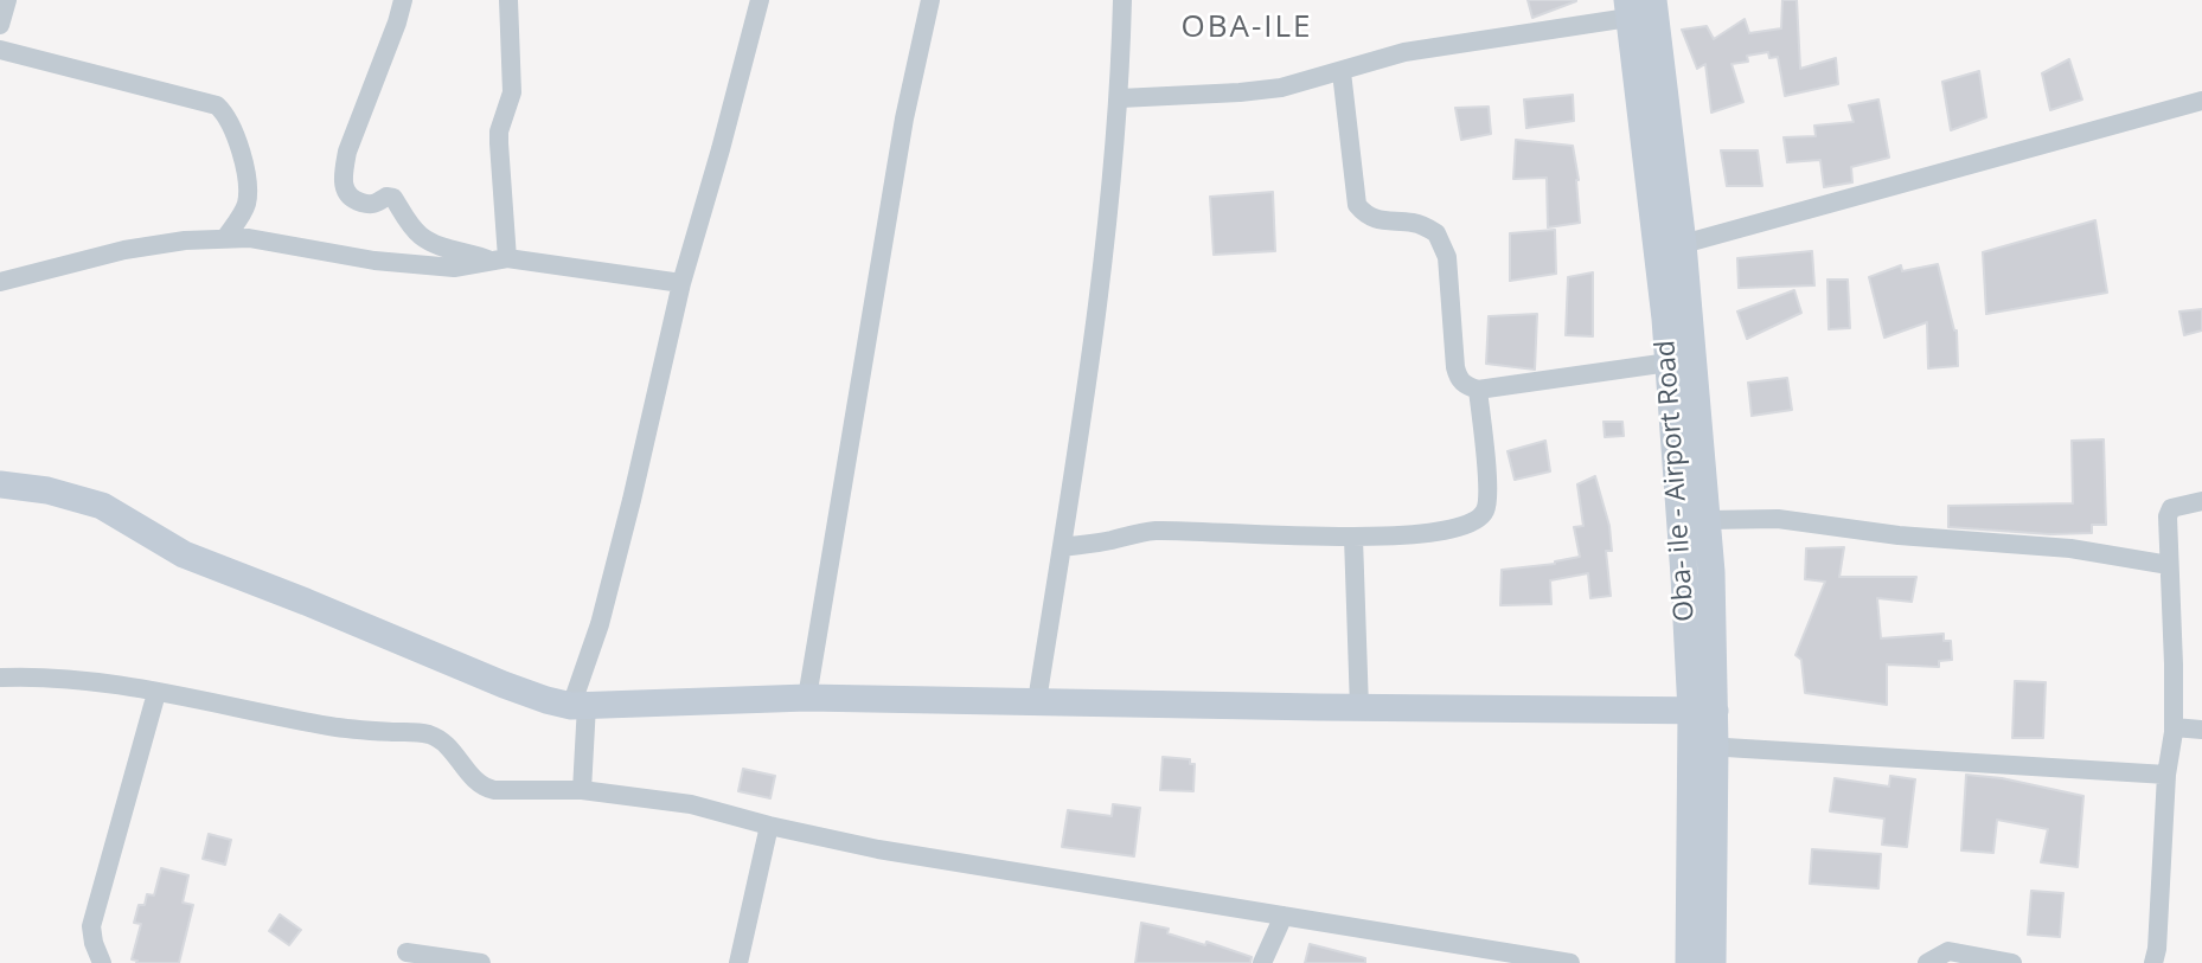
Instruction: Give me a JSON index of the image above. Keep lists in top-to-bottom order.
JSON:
{
  "streets": {
    "main road": ["Oba- ile - Airport Road"]
  },
  "districts": ["OBA-ILE"]
}
